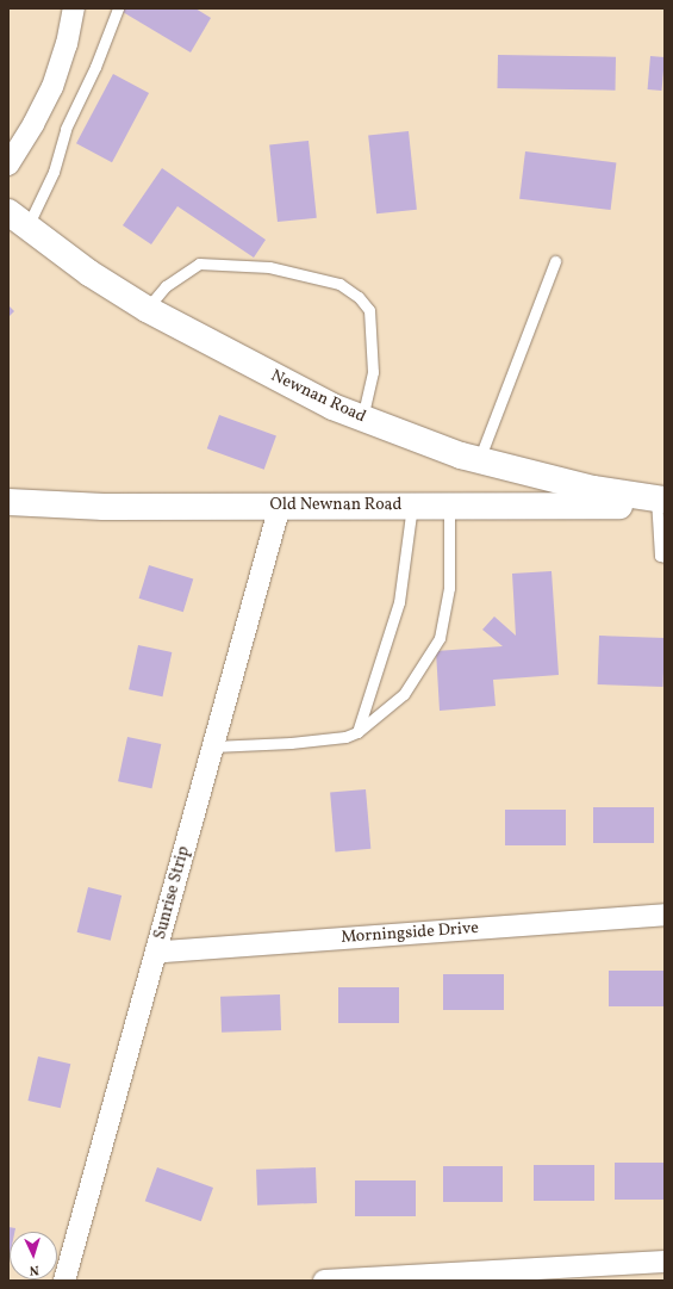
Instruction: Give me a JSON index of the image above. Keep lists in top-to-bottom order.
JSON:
{
  "streets": {
    "main road": ["Newnan Road", "Old Newnan Road"],
    "street": ["Sunrise Strip", "Morningside Drive"]
  },
  "crossings": [
    ["Newnan Road", "Old Newnan Road"],
    ["Old Newnan Road", "Sunrise Strip"],
    ["Sunrise Strip", "Morningside Drive"]
  ],
  "north": "bottom"
}
